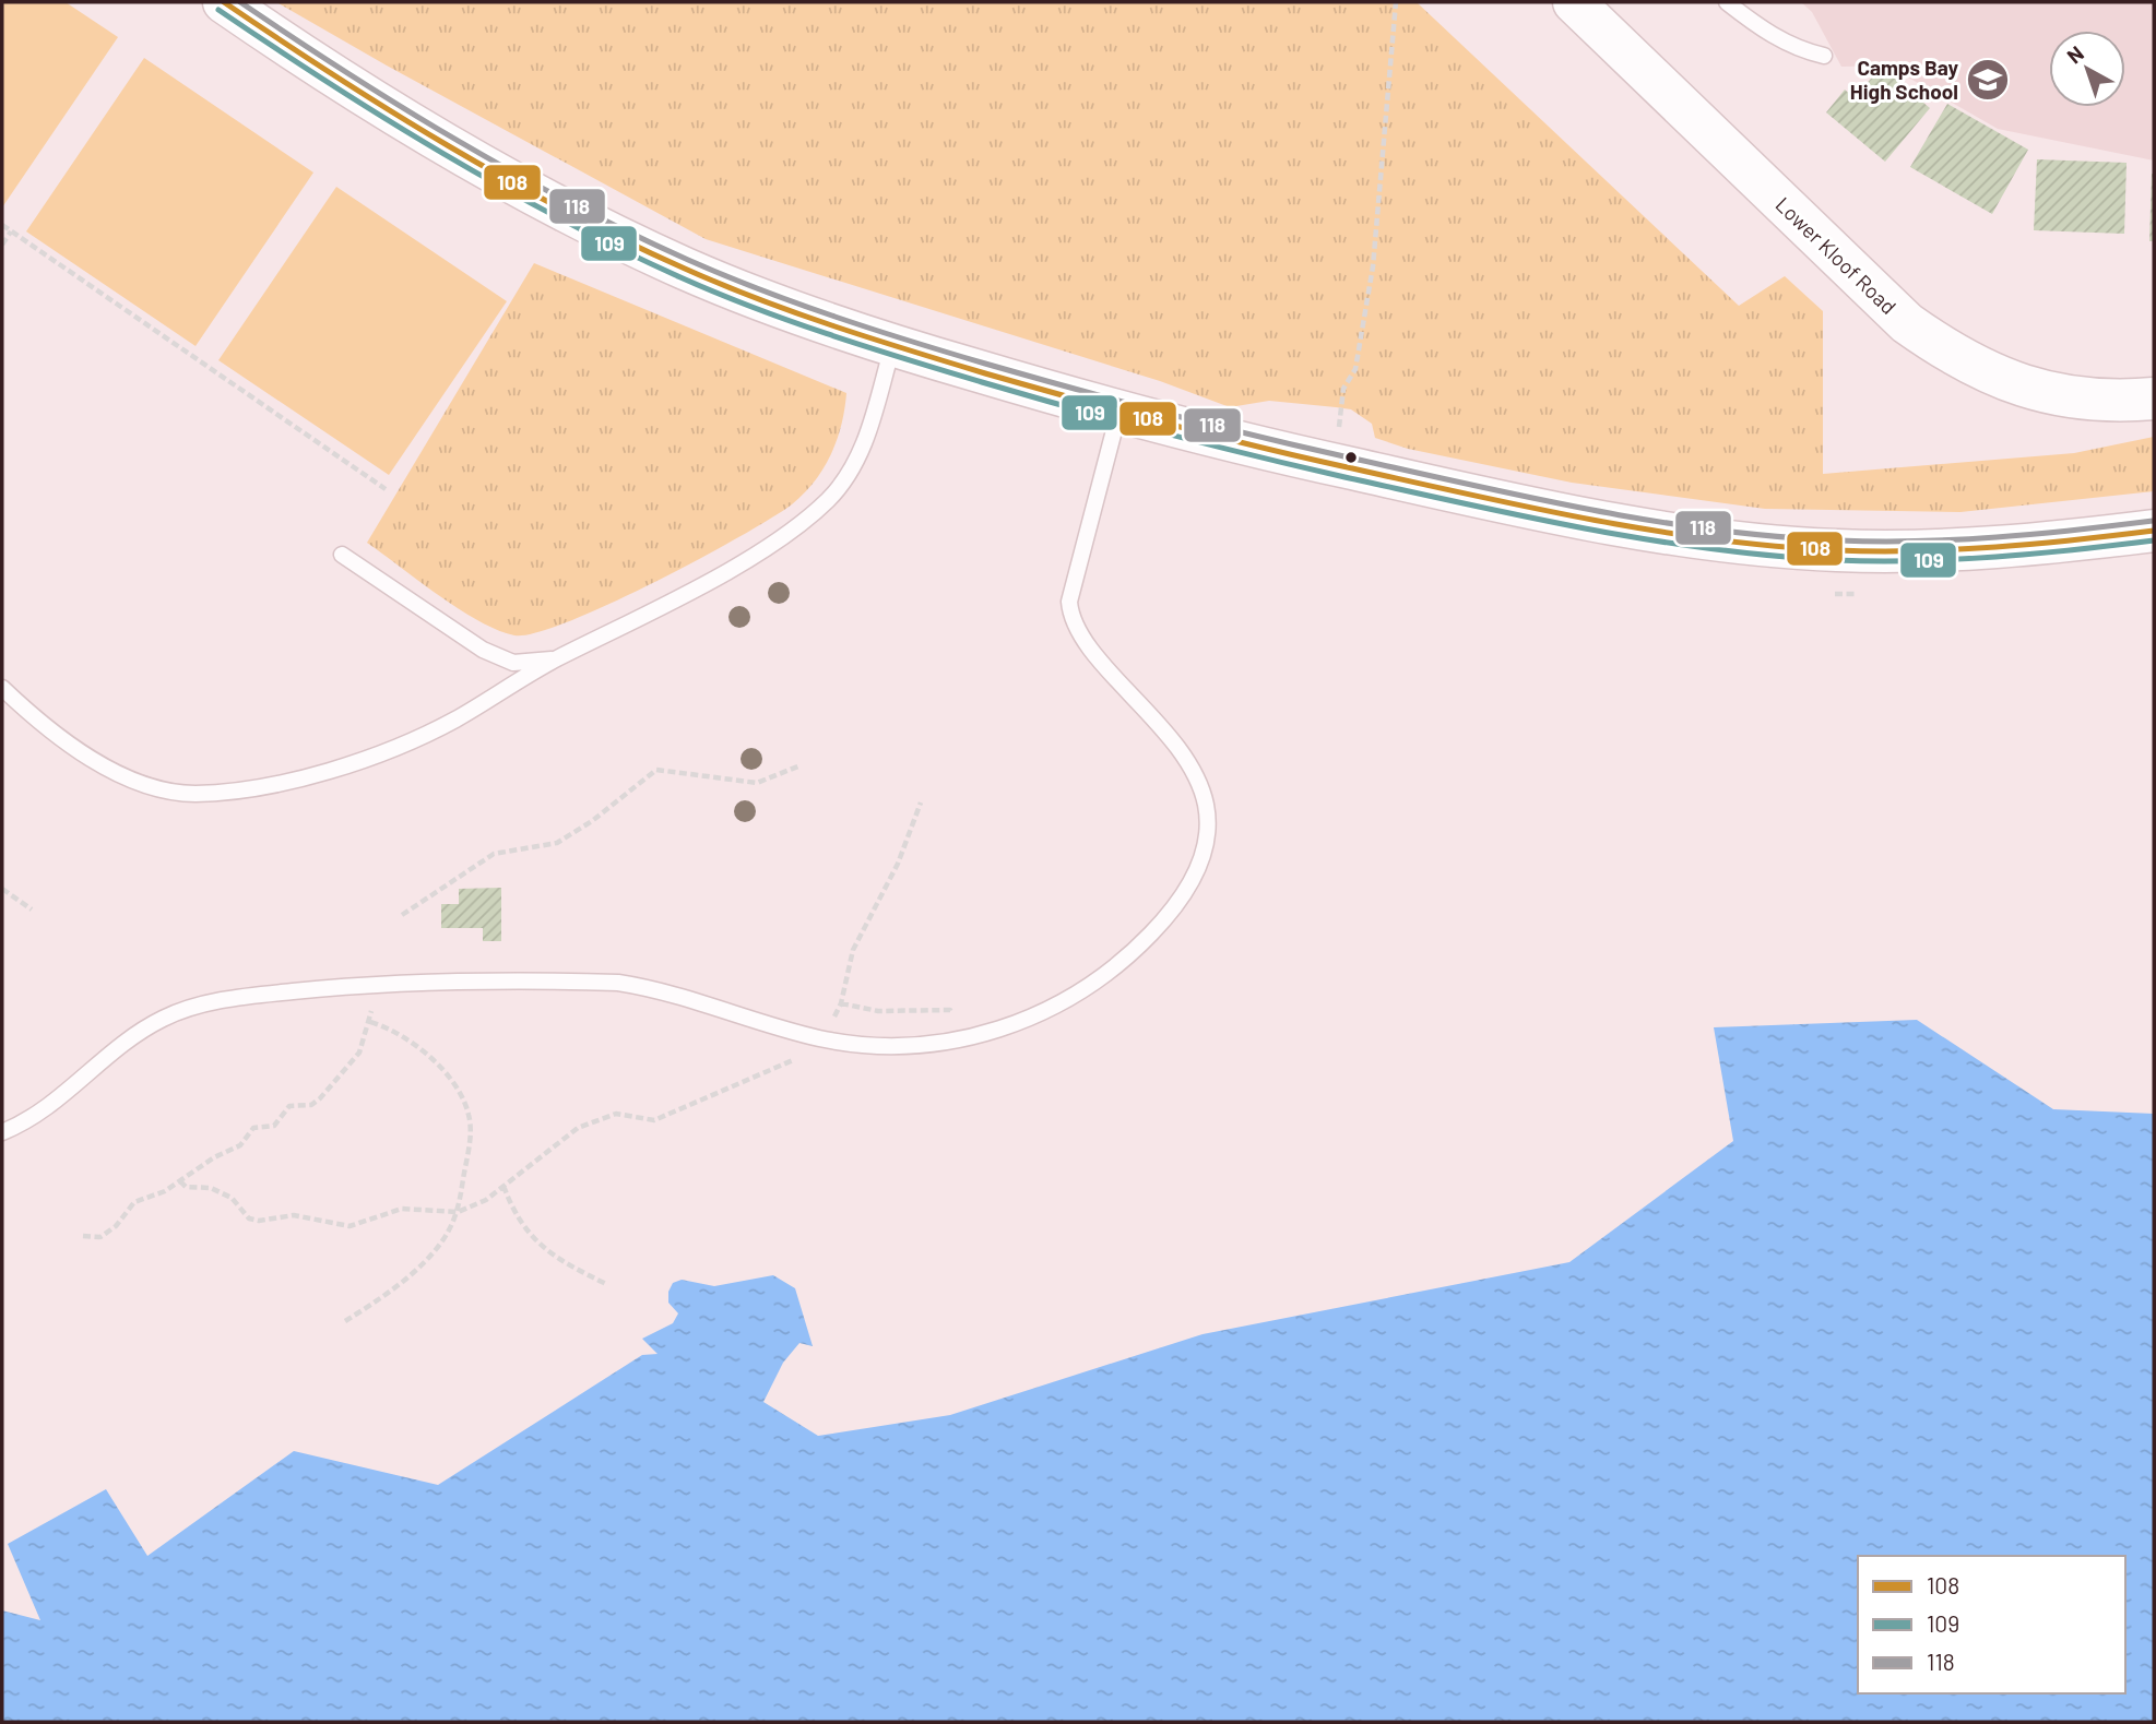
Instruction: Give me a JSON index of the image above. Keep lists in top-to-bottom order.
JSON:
{
  "streets": {
    "main road": ["Lower Kloof Road"]
  },
  "places": {
    "school or university": ["Camps Bay High School"]
  },
  "lines": ["transit line 108", "transit line 118", "transit line 109"],
  "legend": ["108", "109", "118"],
  "north": "top left"
}
